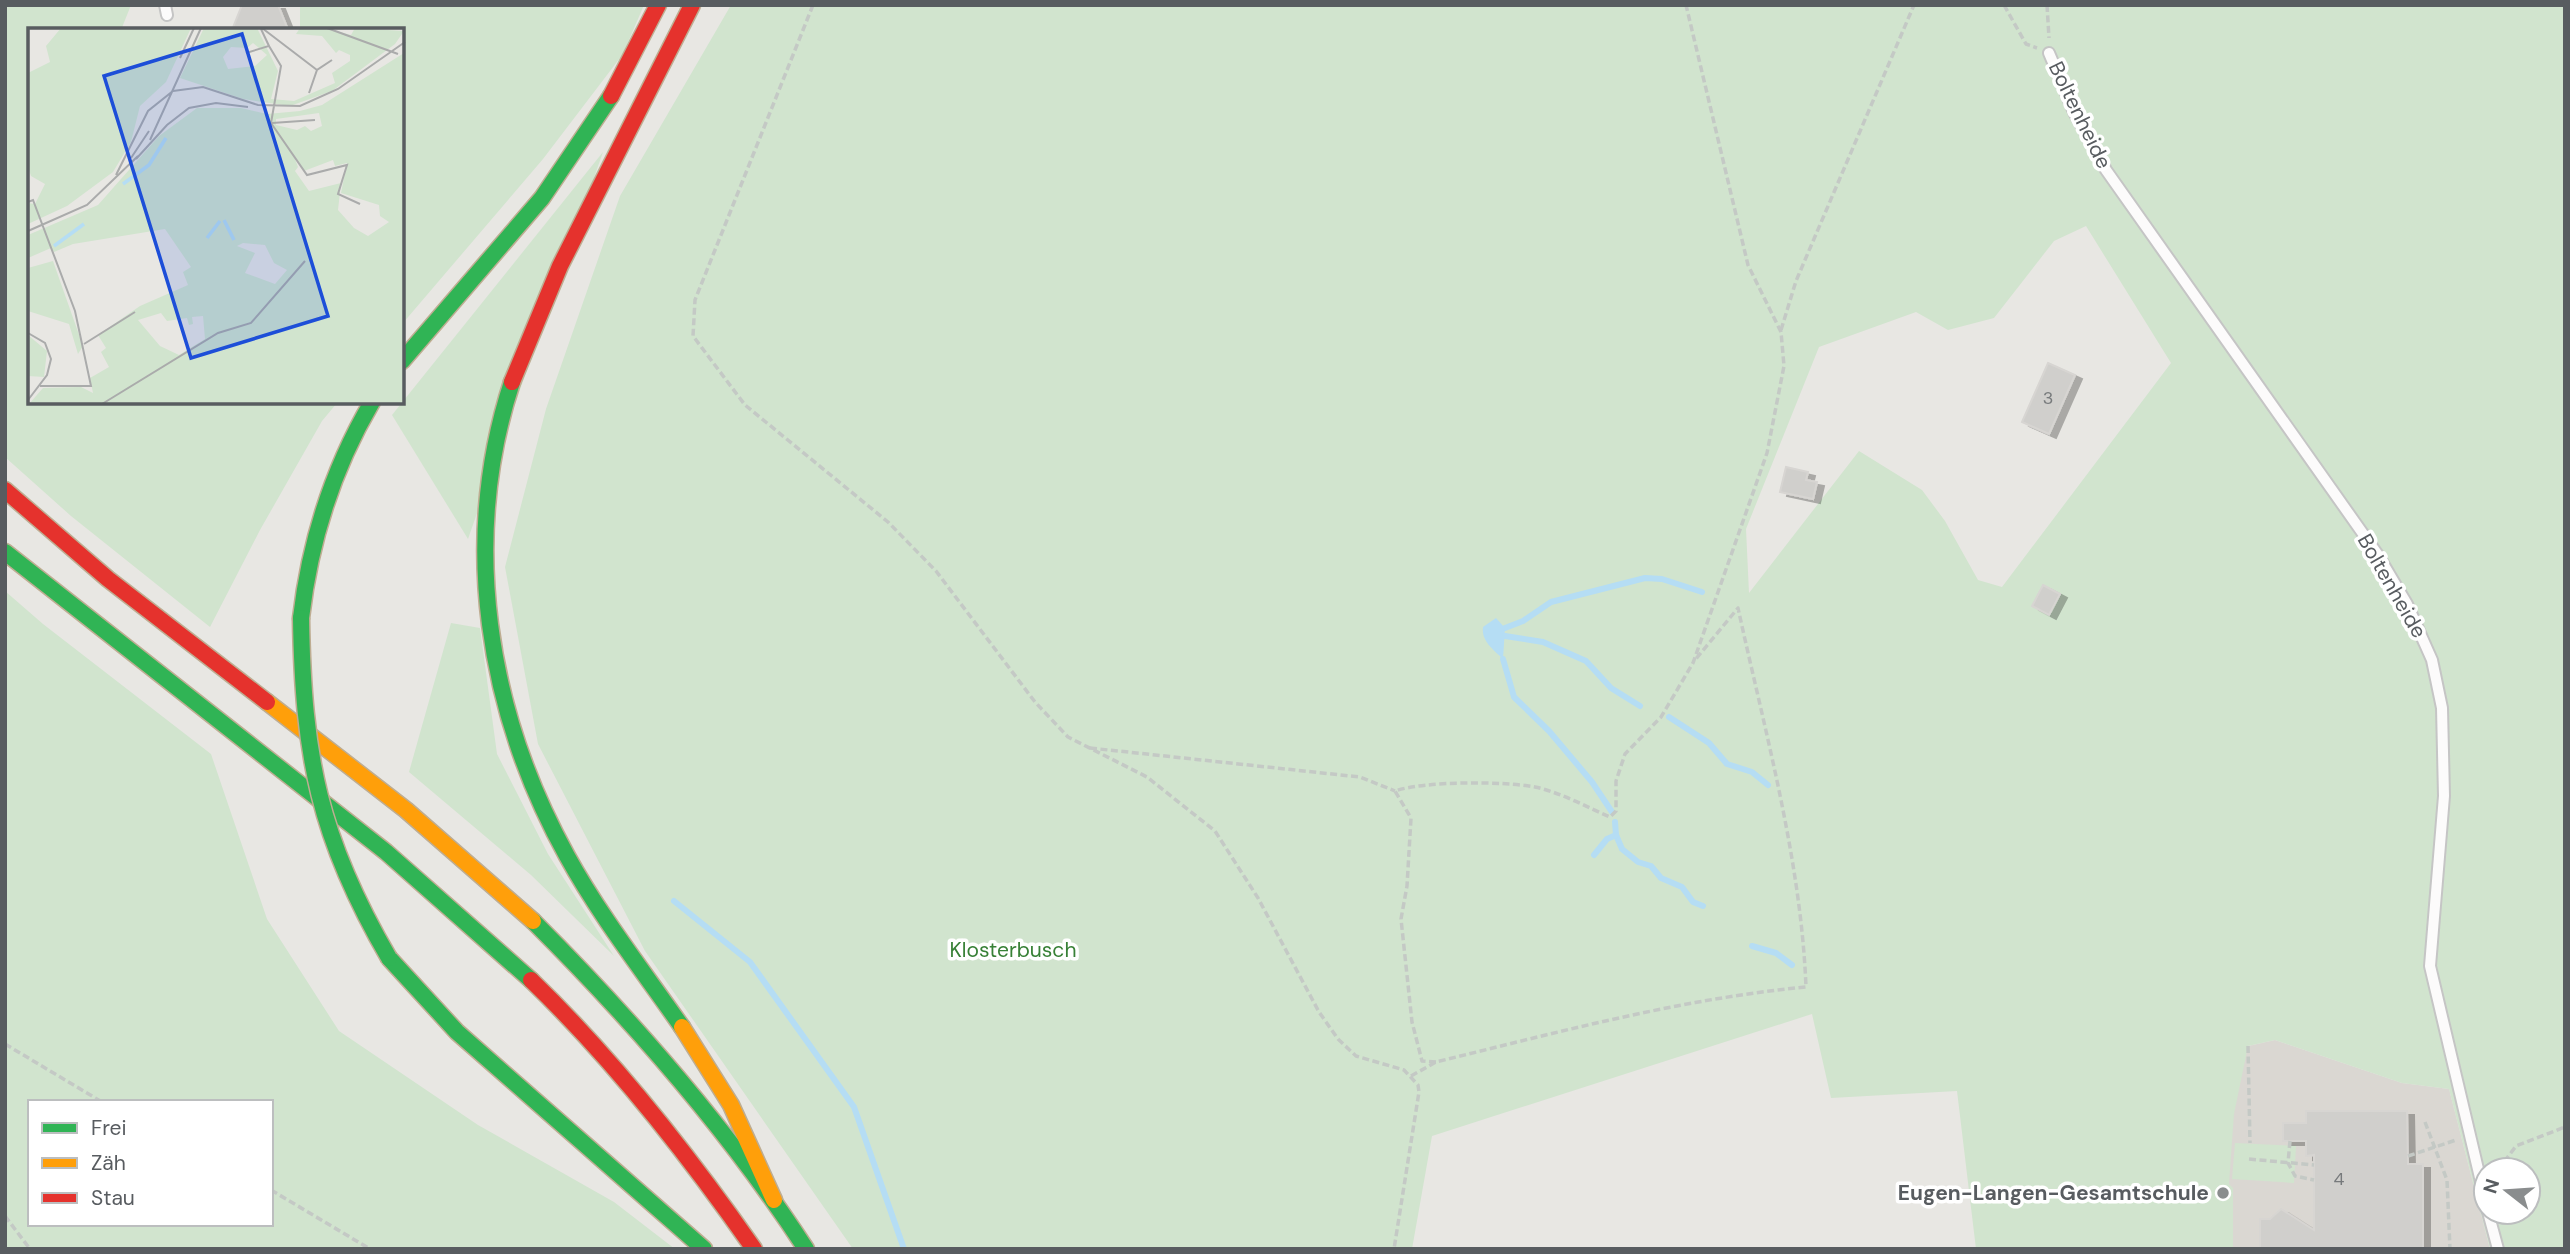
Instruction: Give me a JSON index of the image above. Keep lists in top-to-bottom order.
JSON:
{
  "streets": {
    "lane": ["Boltenheide"]
  },
  "parks": ["Klosterbusch"],
  "places": ["Eugen-Langen-Gesamtschule"],
  "house_numbers": ["3", "4"],
  "legend": ["Frei", "Zäh", "Stau"],
  "north": "left"
}
